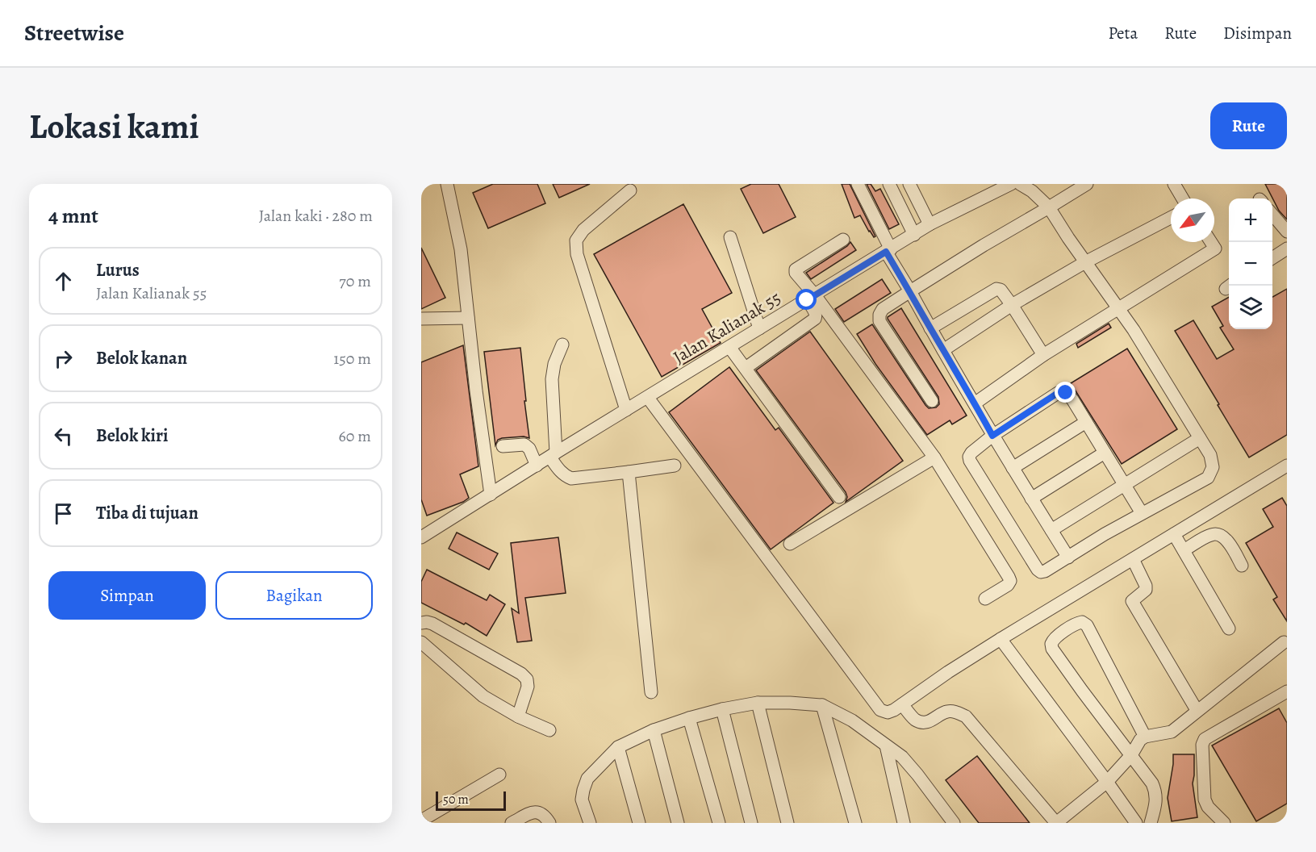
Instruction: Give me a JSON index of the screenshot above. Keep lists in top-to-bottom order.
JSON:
{
  "streets": {
    "lane": ["Jalan Kalianak 55"]
  },
  "scale_bar": "50 m",
  "north": "bottom left",
  "page": {
    "header": "Streetwise",
    "nav": ["Peta", "Rute", "Disimpan"],
    "buttons": [
      "Rute",
      ["Simpan", "Bagikan"]
    ],
    "title": "Lokasi kami",
    "heading": ["4 mnt", "Jalan kaki · 280 m"],
    "map_buttons": ["+", "−"],
    "list": [
      ["Lurus", "Jalan Kalianak 55", "70 m"],
      ["Belok kanan", "150 m"],
      ["Belok kiri", "60 m"],
      "Tiba di tujuan"
    ],
    "scale": "50 m"
  }
}
